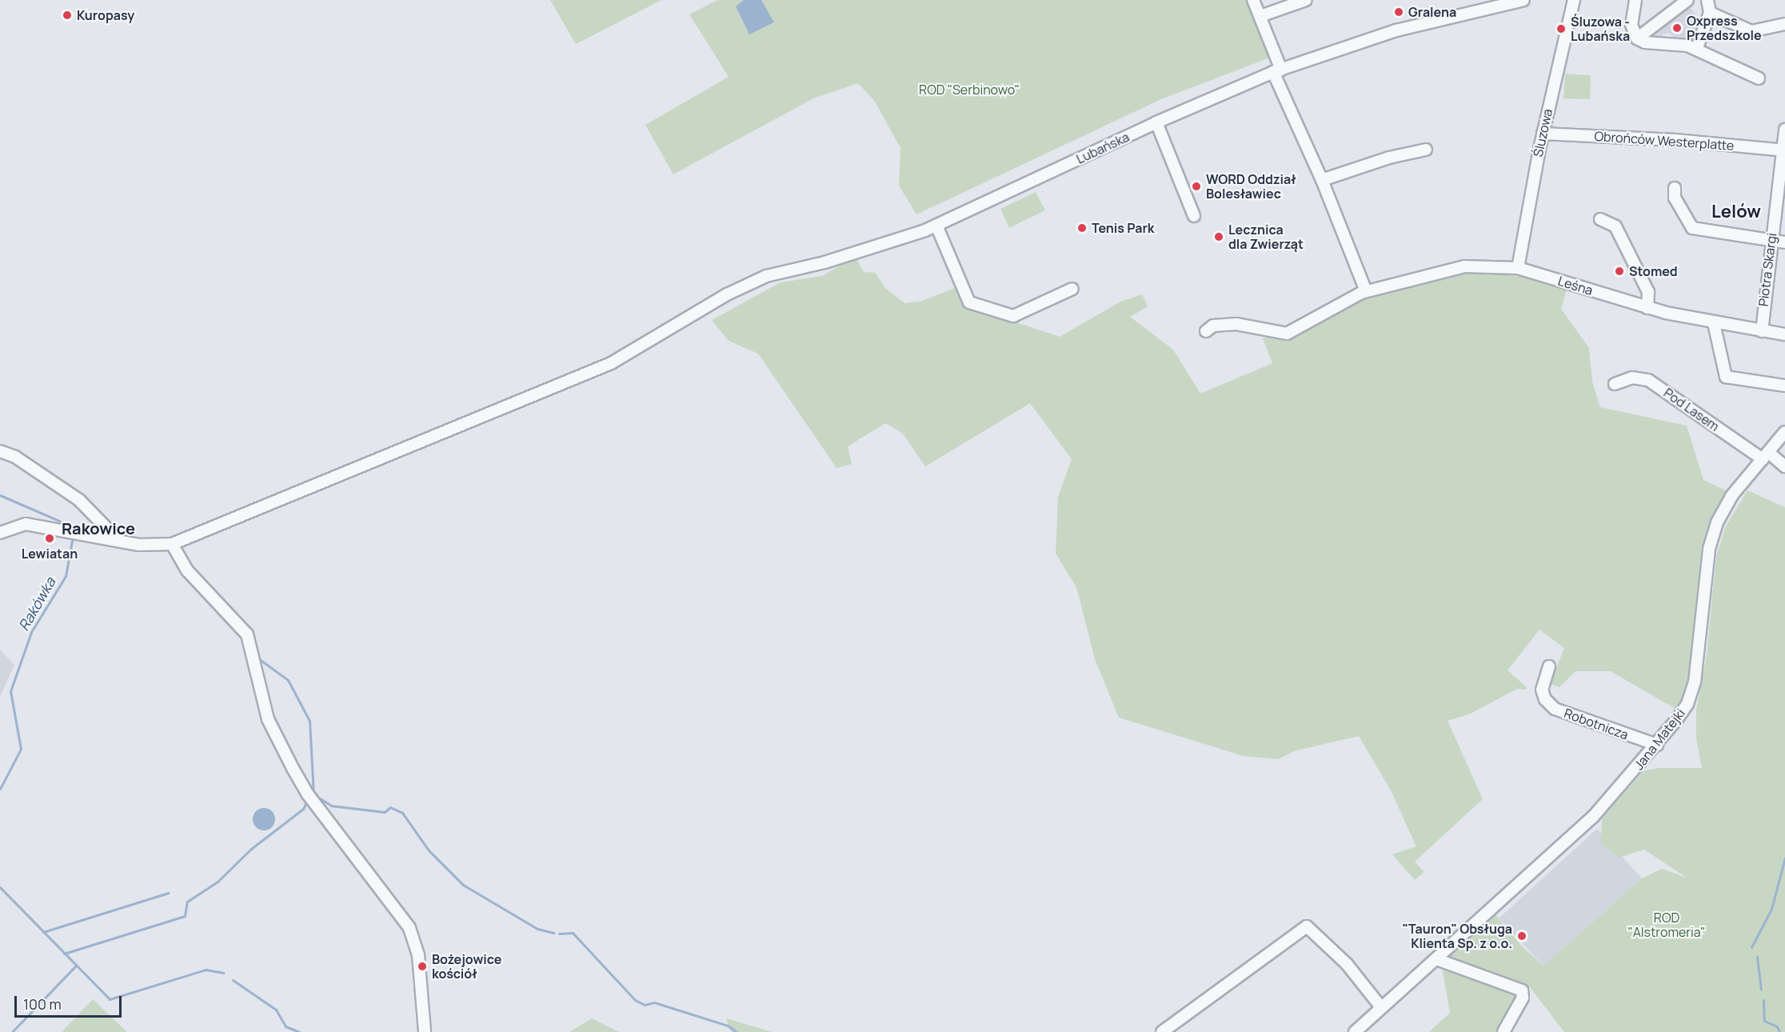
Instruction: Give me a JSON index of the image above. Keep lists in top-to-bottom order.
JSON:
{
  "streets": {
    "street": [
      "Śluzowa",
      "Obrońców Westerplatte",
      "Lubańska",
      "Piotra Skargi",
      "Leśna",
      "Pod Lasem",
      "Robotnicza",
      "Jana Matejki"
    ]
  },
  "crossings": [
    ["Śluzowa", "Obrońców Westerplatte"],
    ["Śluzowa", "Leśna"],
    ["Obrońców Westerplatte", "Piotra Skargi"],
    ["Piotra Skargi", "Leśna"],
    ["Pod Lasem", "Jana Matejki"],
    ["Robotnicza", "Jana Matejki"]
  ],
  "districts": ["Lelów", "Rakowice"],
  "water": ["Rakówka"],
  "parks": ["ROD \"Serbinowo\"", "ROD \"Alstromeria\""],
  "places": [
    "Gralena",
    "Kuropasy",
    "Oxpress Przedszkole",
    "Śluzowa - Lubańska",
    "WORD Oddział Bolesławiec",
    "Tenis Park",
    "Lecznica dla Zwierząt",
    "Stomed",
    "Lewiatan",
    "\"Tauron\" Obsługa Klienta Sp. z o.o.",
    "Bożejowice kościół"
  ],
  "scale_bar": "100 m"
}
